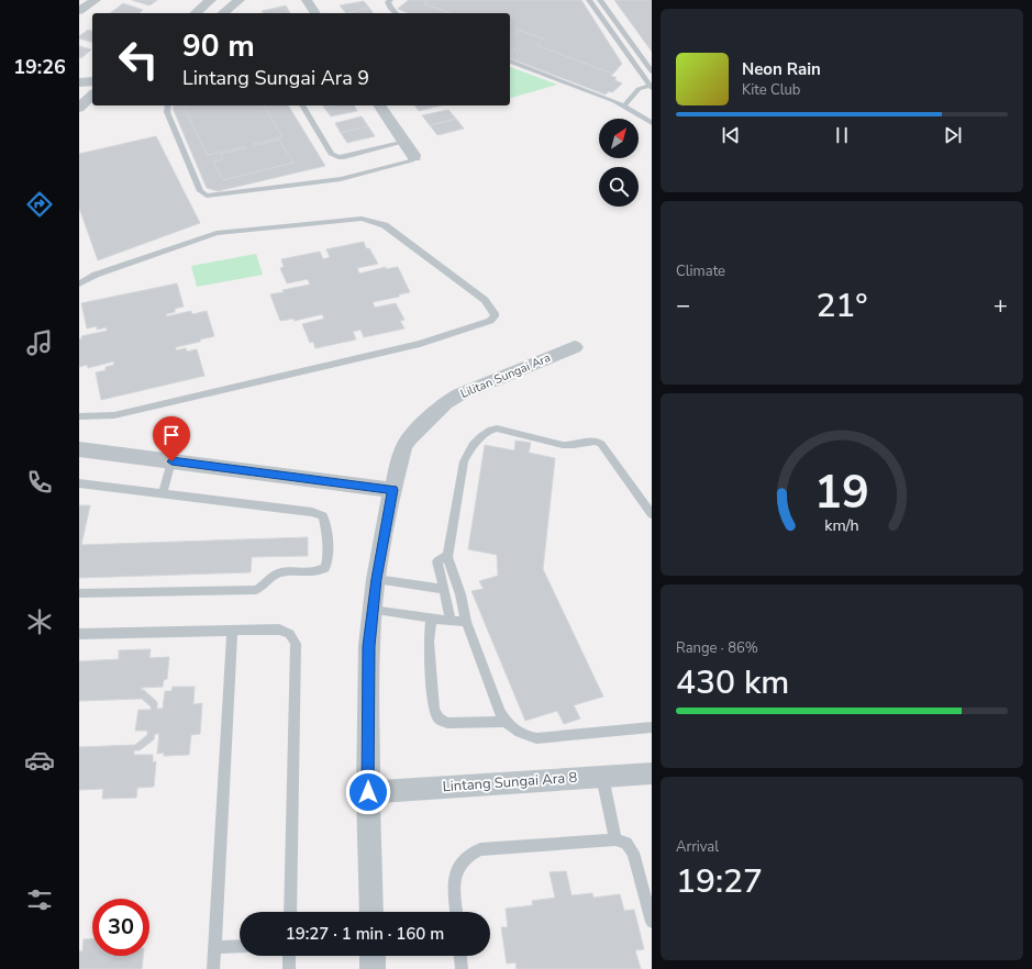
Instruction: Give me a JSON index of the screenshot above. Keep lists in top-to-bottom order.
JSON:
{
  "streets": {
    "street": ["Lilitan Sungai Ara", "Lintang Sungai Ara 8"]
  },
  "crossings": [
    ["Lilitan Sungai Ara", "Lintang Sungai Ara 8"]
  ],
  "north": "top right",
  "page": {
    "tabs": "19:26",
    "turn": ["90 m", "Lintang Sungai Ara 9"],
    "song": ["Neon Rain", "Kite Club"],
    "tile": [
      "Climate",
      ["Range · 86%", "430 km"],
      ["Arrival", "19:27"]
    ],
    "heat": ["−", "21°", "+"],
    "limit": "30",
    "trip": "19:27 · 1 min · 160 m",
    "gauge": ["19", "km/h"]
  }
}
